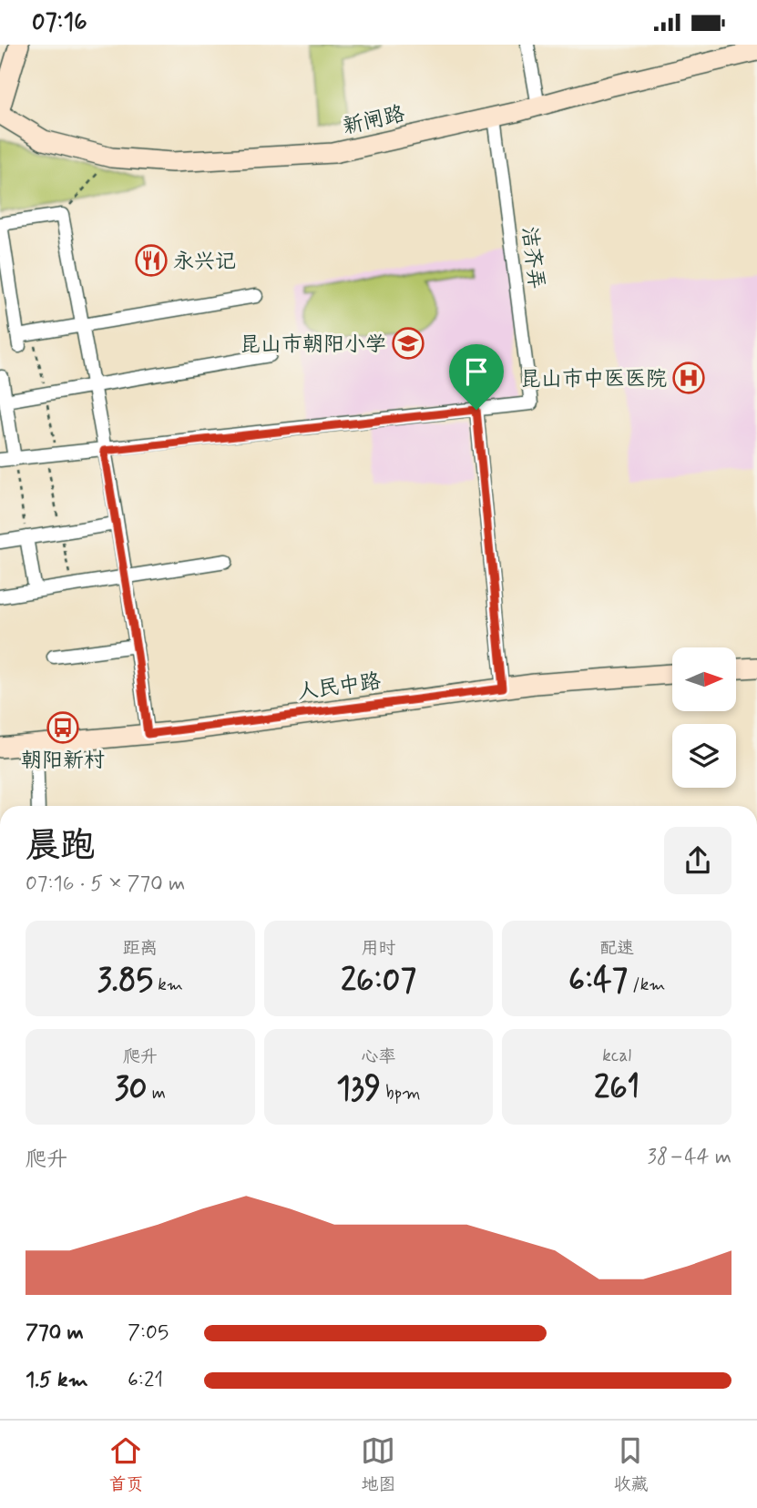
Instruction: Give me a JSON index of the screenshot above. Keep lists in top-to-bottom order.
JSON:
{
  "streets": {
    "street": ["新闸路", "洁齐弄", "人民中路"]
  },
  "crossings": [
    ["新闸路", "洁齐弄"]
  ],
  "places": {
    "restaurant": ["永兴记"],
    "school or university": ["昆山市朝阳小学"],
    "hospital": ["昆山市中医医院"],
    "bus stop": ["朝阳新村"]
  },
  "north": "right",
  "page": {
    "status": "07:16",
    "heading": ["晨跑", "07:16 · 5 × 770 m"],
    "stats": [
      ["距离", "3.85 km"],
      ["用时", "26:07"],
      ["配速", "6:47 /km"],
      ["爬升", "30 m"],
      ["心率", "139 bpm"],
      ["kcal", "261"]
    ],
    "chart": ["爬升", "38–44 m"],
    "list": [
      {
        "name": "770 m",
        "note": "7:05"
      },
      {
        "name": "1.5 km",
        "note": "6:21"
      }
    ],
    "tabs": ["首页", "地图", "收藏"]
  }
}
